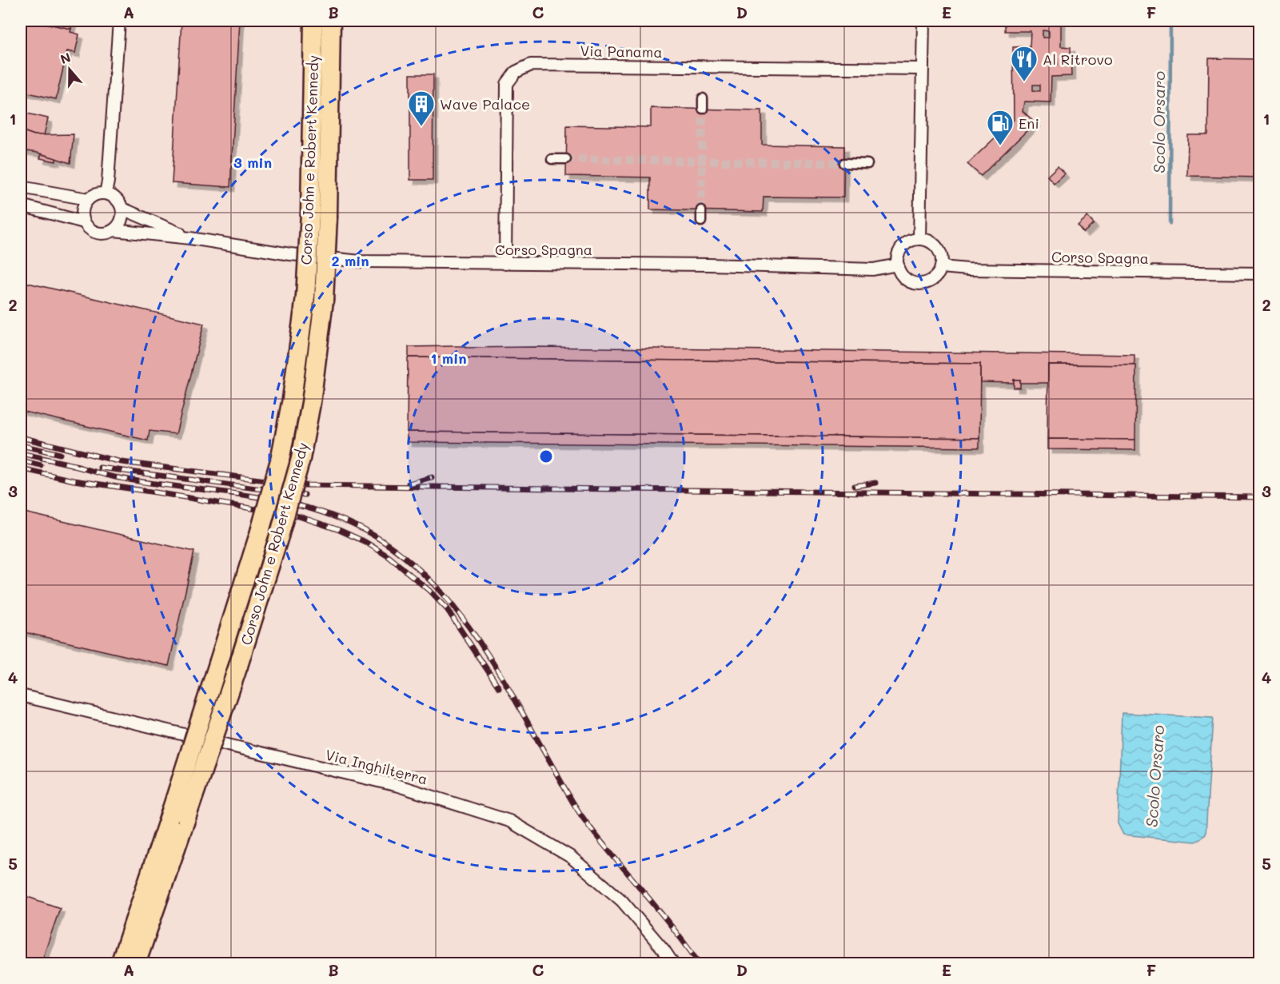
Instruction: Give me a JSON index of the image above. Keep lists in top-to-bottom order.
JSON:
{
  "streets": {
    "highway": ["Corso John e Robert Kennedy"],
    "street": ["Via Panama", "Corso Spagna", "Via Inghilterra"]
  },
  "crossings": [
    ["Via Panama", "Corso Spagna"]
  ],
  "water": ["Scolo Orsaro"],
  "places": {
    "restaurant": ["Al Ritrovo"],
    "building": ["Wave Palace"],
    "fuel station": ["Eni"]
  },
  "north": "top",
  "grid": {
    "columns": [
      "A",
      "B",
      "C",
      "D",
      "E",
      "F"
    ],
    "rows": [
      "1",
      "2",
      "3",
      "4",
      "5"
    ]
  },
  "rings": ["3 min", "2 min", "1 min"]
}
